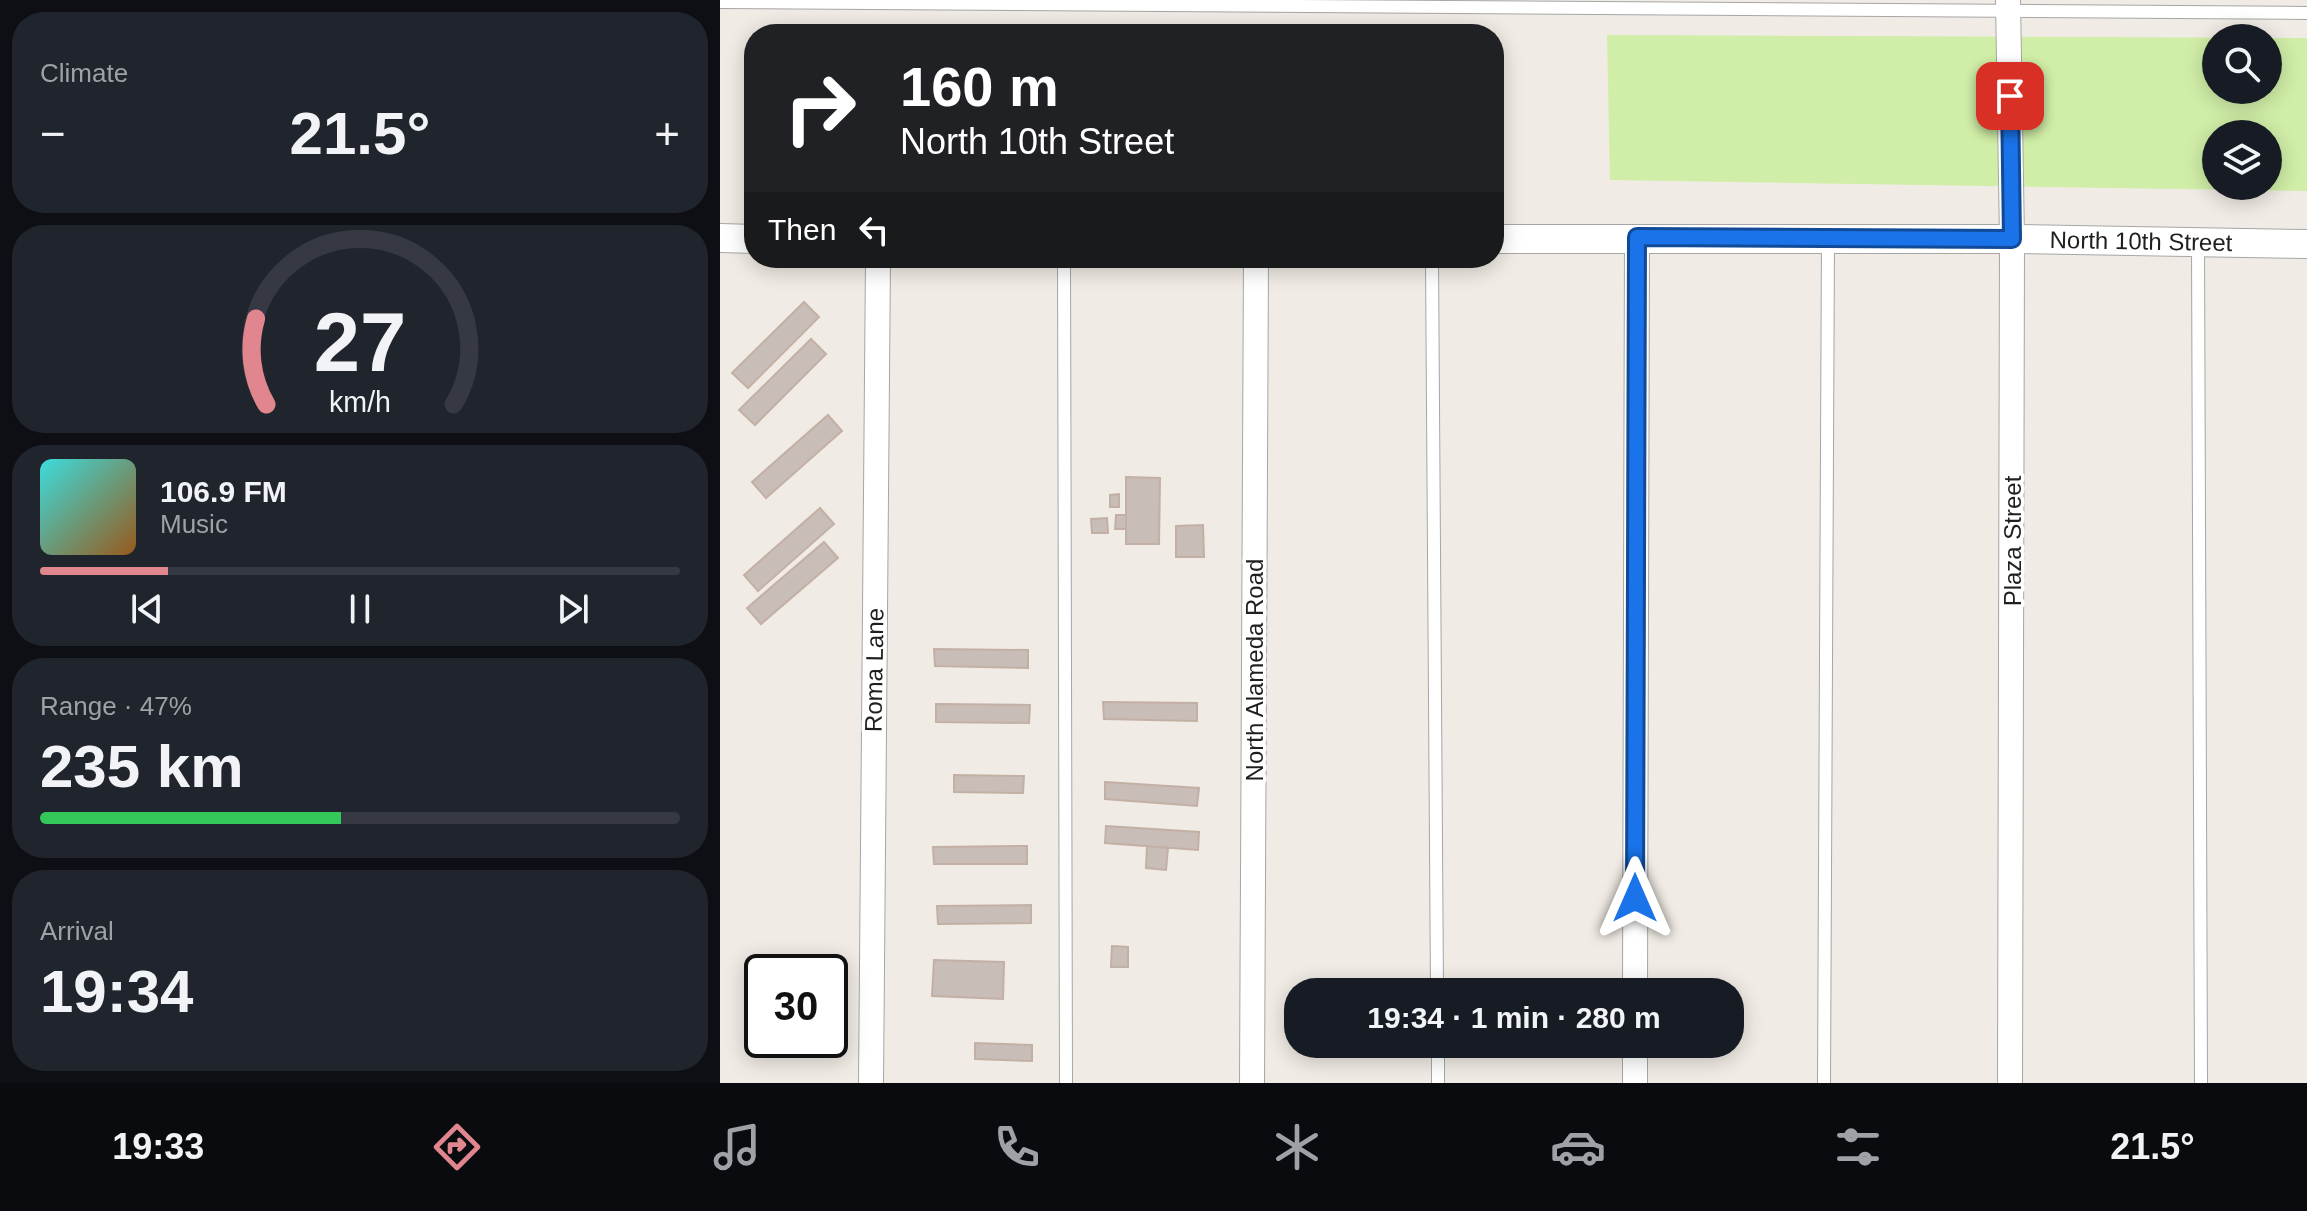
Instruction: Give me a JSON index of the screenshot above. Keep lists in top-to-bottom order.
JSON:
{
  "streets": {
    "street": [
      "North 10th Street",
      "Plaza Street",
      "Roma Lane",
      "North Alameda Road"
    ]
  },
  "crossings": [
    ["North 10th Street", "Plaza Street"]
  ],
  "page": {
    "tile": [
      "Climate",
      ["Range · 47%", "235 km"],
      ["Arrival", "19:34"]
    ],
    "turn": ["160 m", "North 10th Street"],
    "heat": ["−", "21.5°", "+"],
    "then": "Then",
    "song": ["106.9 FM", "Music"],
    "limit": "30",
    "trip": "19:34 · 1 min · 280 m",
    "tabs": ["19:33", "21.5°"],
    "gauge": ["27", "km/h"]
  }
}
